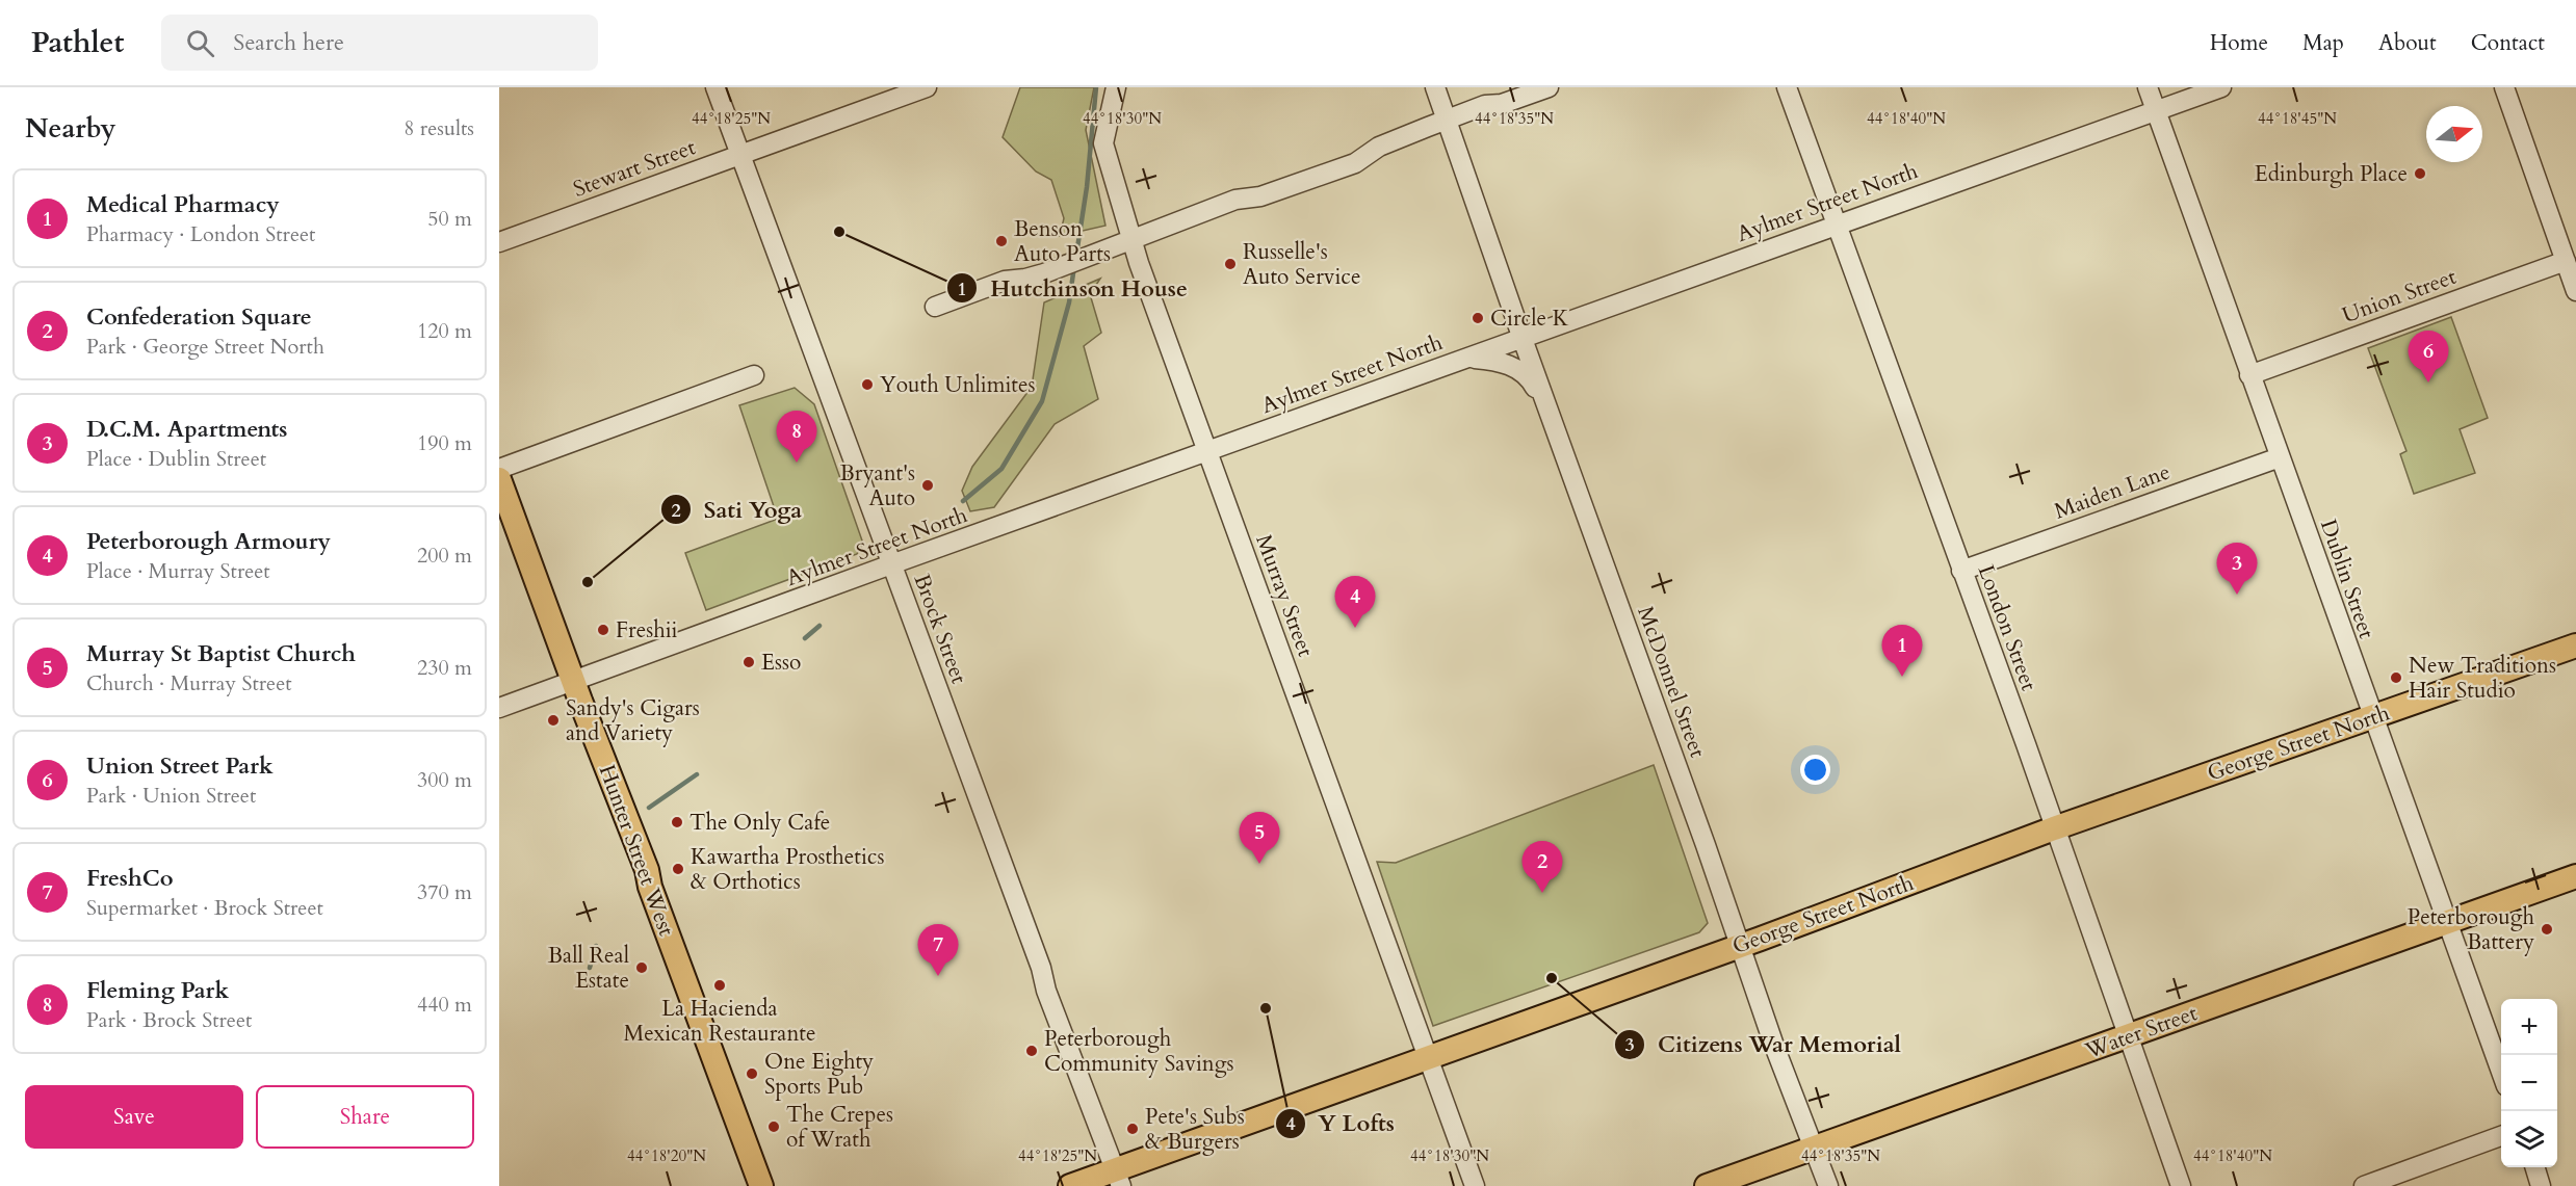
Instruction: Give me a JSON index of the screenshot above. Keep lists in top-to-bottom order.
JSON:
{
  "streets": {
    "main road": ["George Street North", "Hunter Street West", "Water Street"],
    "street": [
      "Stewart Street",
      "Aylmer Street North",
      "Union Street",
      "Maiden Lane",
      "Dublin Street",
      "Murray Street",
      "London Street",
      "Brock Street",
      "McDonnel Street"
    ]
  },
  "crossings": [
    ["Stewart Street", "Brock Street"],
    ["Aylmer Street North", "Dublin Street"],
    ["Aylmer Street North", "Murray Street"],
    ["Aylmer Street North", "London Street"],
    ["Aylmer Street North", "Brock Street"],
    ["Aylmer Street North", "McDonnel Street"],
    ["Aylmer Street North", "Hunter Street West"],
    ["Union Street", "Dublin Street"],
    ["Maiden Lane", "Dublin Street"],
    ["Maiden Lane", "London Street"],
    ["Dublin Street", "George Street North"],
    ["Dublin Street", "Water Street"],
    ["Murray Street", "George Street North"],
    ["London Street", "George Street North"],
    ["London Street", "Water Street"],
    ["Brock Street", "George Street North"],
    ["McDonnel Street", "George Street North"],
    ["McDonnel Street", "Water Street"]
  ],
  "places": [
    "Edinburgh Place",
    "Hutchinson House",
    "Benson Auto Parts",
    "Russelle's Auto Service",
    "Circle K",
    "Youth Unlimites",
    "Bryant's Auto",
    "Sati Yoga",
    "Freshii",
    "Esso",
    "New Traditions Hair Studio",
    "Sandy's Cigars and Variety",
    "The Only Cafe",
    "Kawartha Prosthetics & Orthotics",
    "Peterborough Battery",
    "Ball Real Estate",
    "Citizens War Memorial",
    "La Hacienda Mexican Restaurante",
    "Y Lofts",
    "Peterborough Community Savings",
    "One Eighty Sports Pub",
    "The Crepes of Wrath",
    "Pete's Subs & Burgers"
  ],
  "north": "right",
  "page": {
    "header": "Pathlet",
    "search": "Search here",
    "nav": [
      "Home",
      "Map",
      "About",
      "Contact"
    ],
    "heading": ["Nearby", "8 results"],
    "list": [
      {
        "mark": "1",
        "name": "Medical Pharmacy",
        "note": "Pharmacy · London Street",
        "value": "50 m"
      },
      {
        "mark": "2",
        "name": "Confederation Square",
        "note": "Park · George Street North",
        "value": "120 m"
      },
      {
        "mark": "3",
        "name": "D.C.M. Apartments",
        "note": "Place · Dublin Street",
        "value": "190 m"
      },
      {
        "mark": "4",
        "name": "Peterborough Armoury",
        "note": "Place · Murray Street",
        "value": "200 m"
      },
      {
        "mark": "5",
        "name": "Murray St Baptist Church",
        "note": "Church · Murray Street",
        "value": "230 m"
      },
      {
        "mark": "6",
        "name": "Union Street Park",
        "note": "Park · Union Street",
        "value": "300 m"
      },
      {
        "mark": "7",
        "name": "FreshCo",
        "note": "Supermarket · Brock Street",
        "value": "370 m"
      },
      {
        "mark": "8",
        "name": "Fleming Park",
        "note": "Park · Brock Street",
        "value": "440 m"
      }
    ],
    "pins": [
      "6",
      "8",
      "3",
      "4",
      "1",
      "5",
      "2",
      "7"
    ],
    "map_buttons": ["+", "−"],
    "buttons": ["Save", "Share"]
  },
  "coordinates": [
    "44°18'25\"N",
    "44°18'30\"N",
    "44°18'35\"N",
    "44°18'40\"N",
    "44°18'45\"N",
    "44°18'20\"N"
  ]
}
